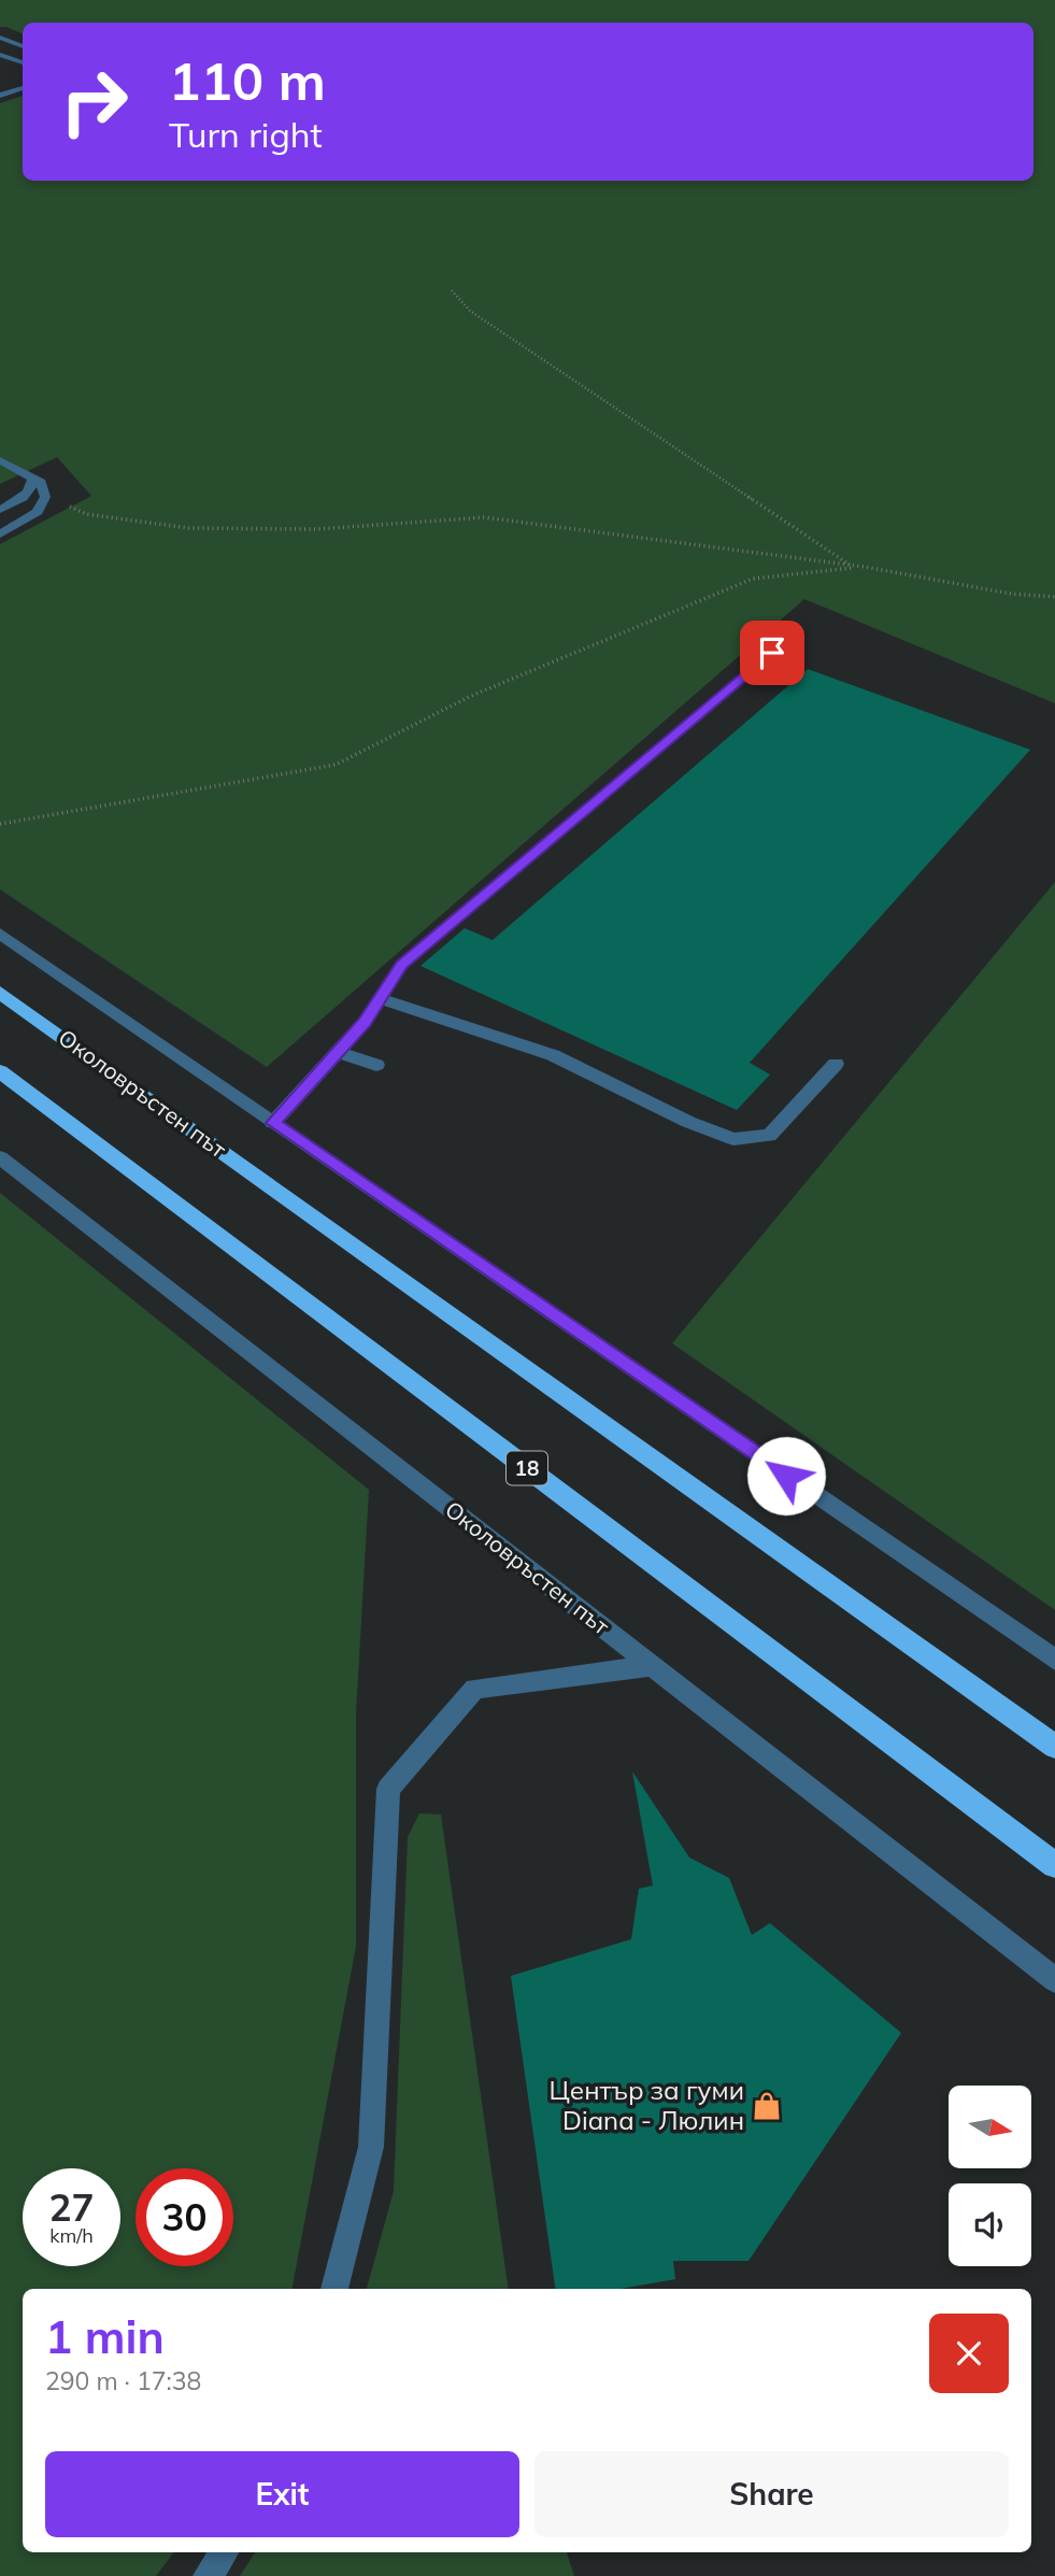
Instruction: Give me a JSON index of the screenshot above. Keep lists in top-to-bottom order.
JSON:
{
  "streets": {
    "highway": ["Околовръстен път", "18"]
  },
  "places": {
    "shop": ["Център за гуми Diana - Люлин"]
  },
  "north": "right",
  "page": {
    "turn": ["110 m", "Turn right"],
    "speed": "27 km/h",
    "limit": "30",
    "heading": ["1 min", "290 m · 17:38"],
    "buttons": ["Exit", "Share"]
  }
}
